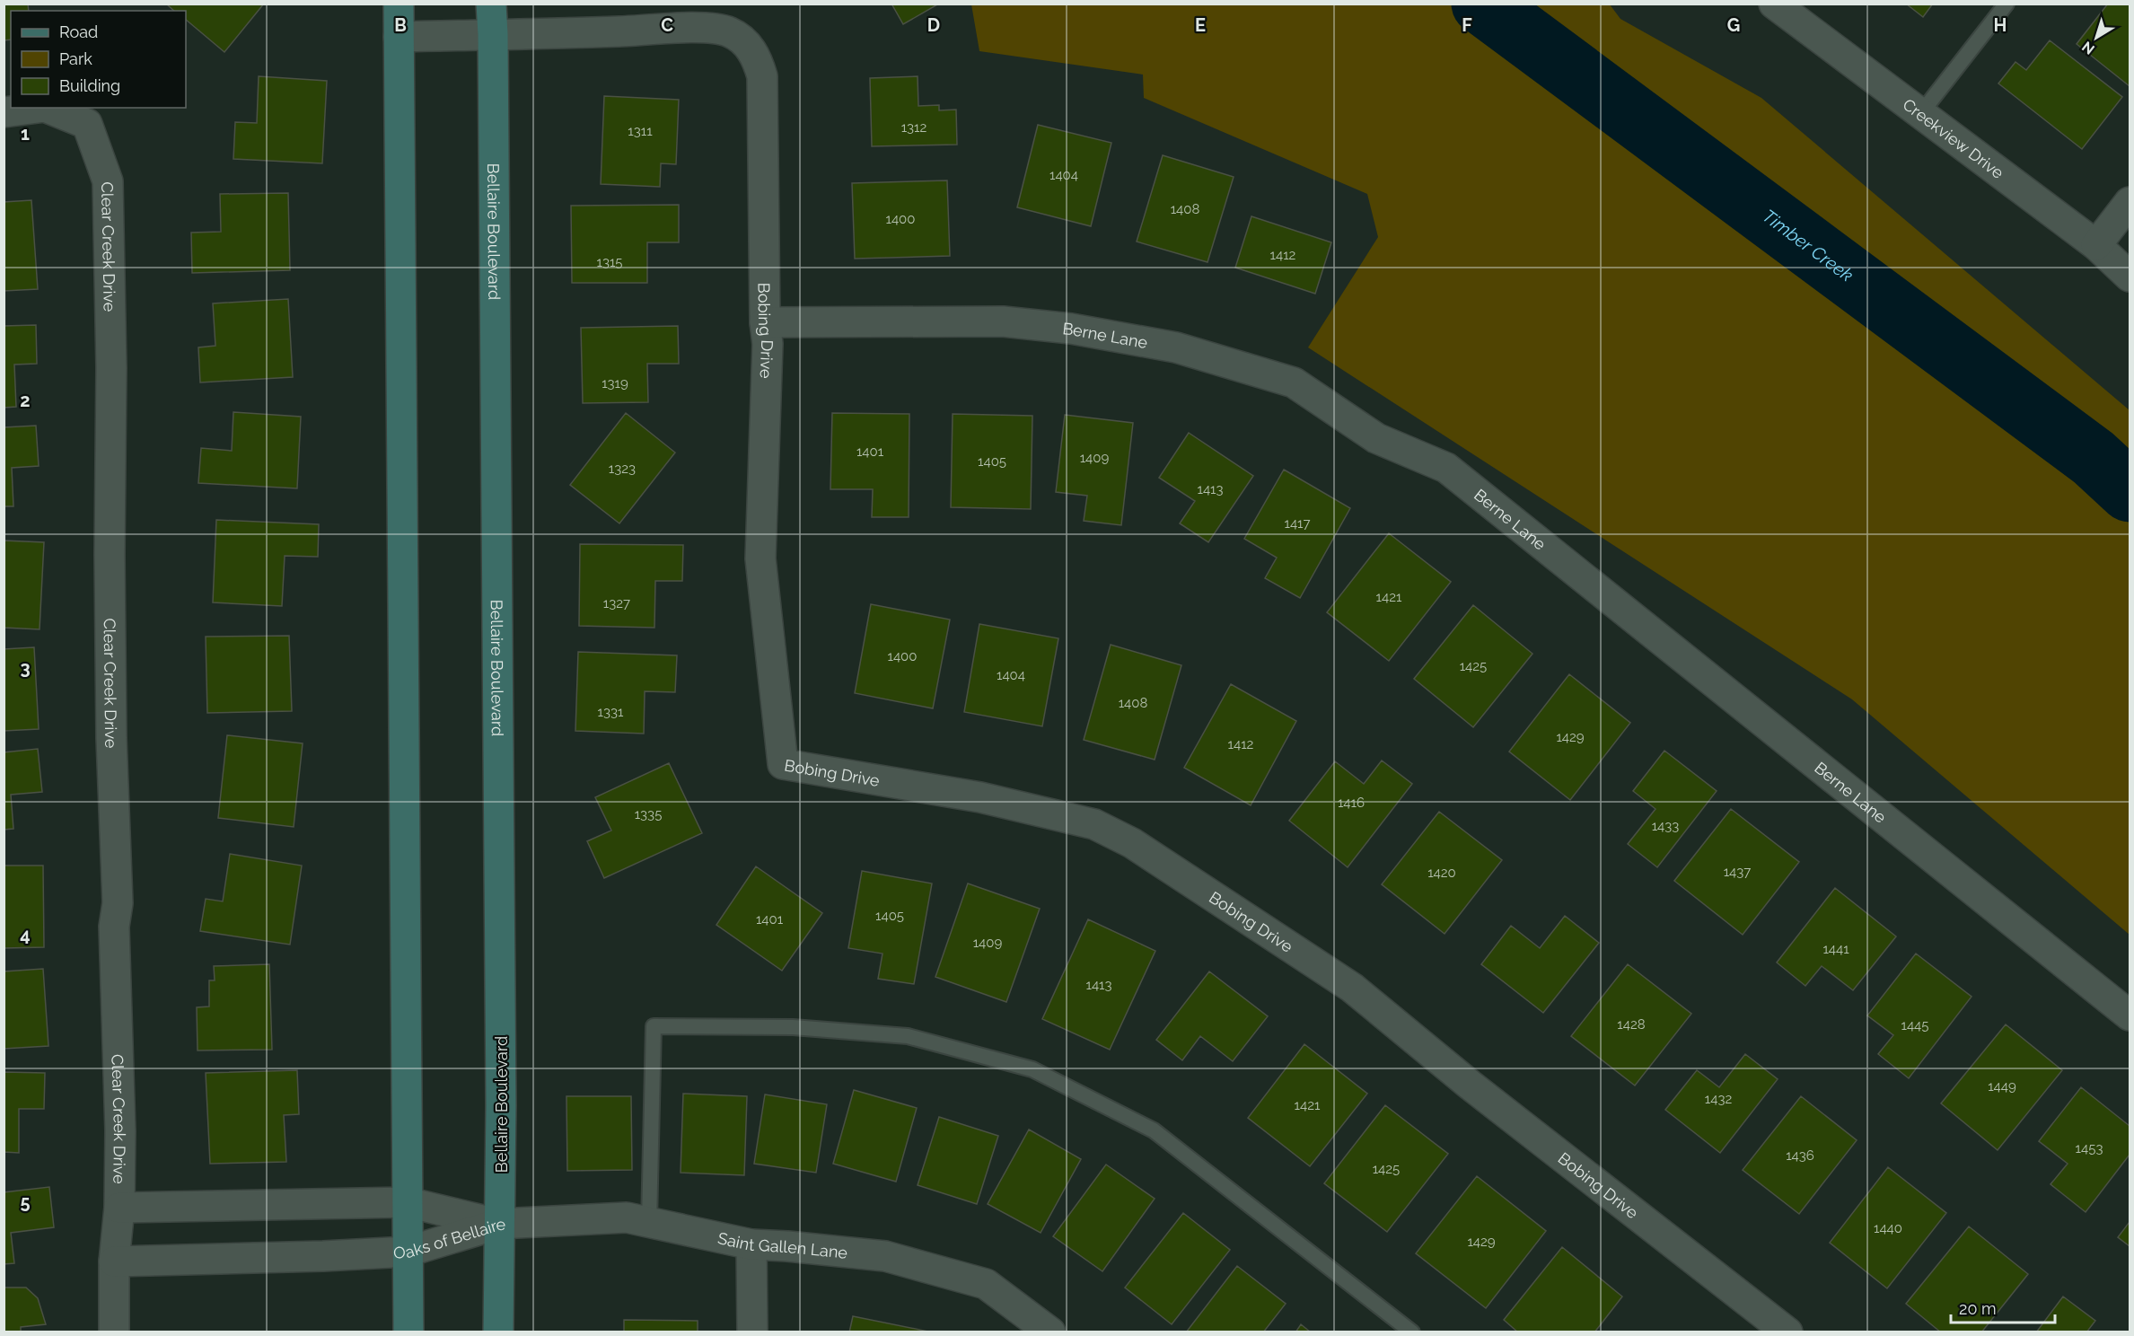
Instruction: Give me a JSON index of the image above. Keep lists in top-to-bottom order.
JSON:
{
  "streets": {
    "main road": ["Bellaire Boulevard"],
    "street": [
      "Creekview Drive",
      "Clear Creek Drive",
      "Bobing Drive",
      "Berne Lane",
      "Oaks of Bellaire",
      "Saint Gallen Lane"
    ]
  },
  "crossings": [
    ["Bellaire Boulevard", "Bobing Drive"],
    ["Bellaire Boulevard", "Oaks of Bellaire"],
    ["Bellaire Boulevard", "Saint Gallen Lane"],
    ["Clear Creek Drive", "Oaks of Bellaire"],
    ["Bobing Drive", "Berne Lane"],
    ["Oaks of Bellaire", "Saint Gallen Lane"]
  ],
  "water": ["Timber Creek"],
  "house_numbers": [
    "1312",
    "1311",
    "1404",
    "1408",
    "1400",
    "1412",
    "1315",
    "1319",
    "1401",
    "1409",
    "1405",
    "1323",
    "1413",
    "1417",
    "1421",
    "1327",
    "1400",
    "1425",
    "1404",
    "1408",
    "1331",
    "1429",
    "1412",
    "1416",
    "1335",
    "1433",
    "1437",
    "1420",
    "1405",
    "1401",
    "1409",
    "1441",
    "1413",
    "1428",
    "1445",
    "1449",
    "1432",
    "1421",
    "1453",
    "1436",
    "1425",
    "1440",
    "1429"
  ],
  "legend": ["Road", "Park", "Building"],
  "scale_bar": "20 m",
  "north": "bottom left",
  "grid": {
    "columns": [
      "B",
      "C",
      "D",
      "E",
      "F",
      "G",
      "H"
    ],
    "rows": [
      "1",
      "2",
      "3",
      "4",
      "5"
    ]
  }
}
